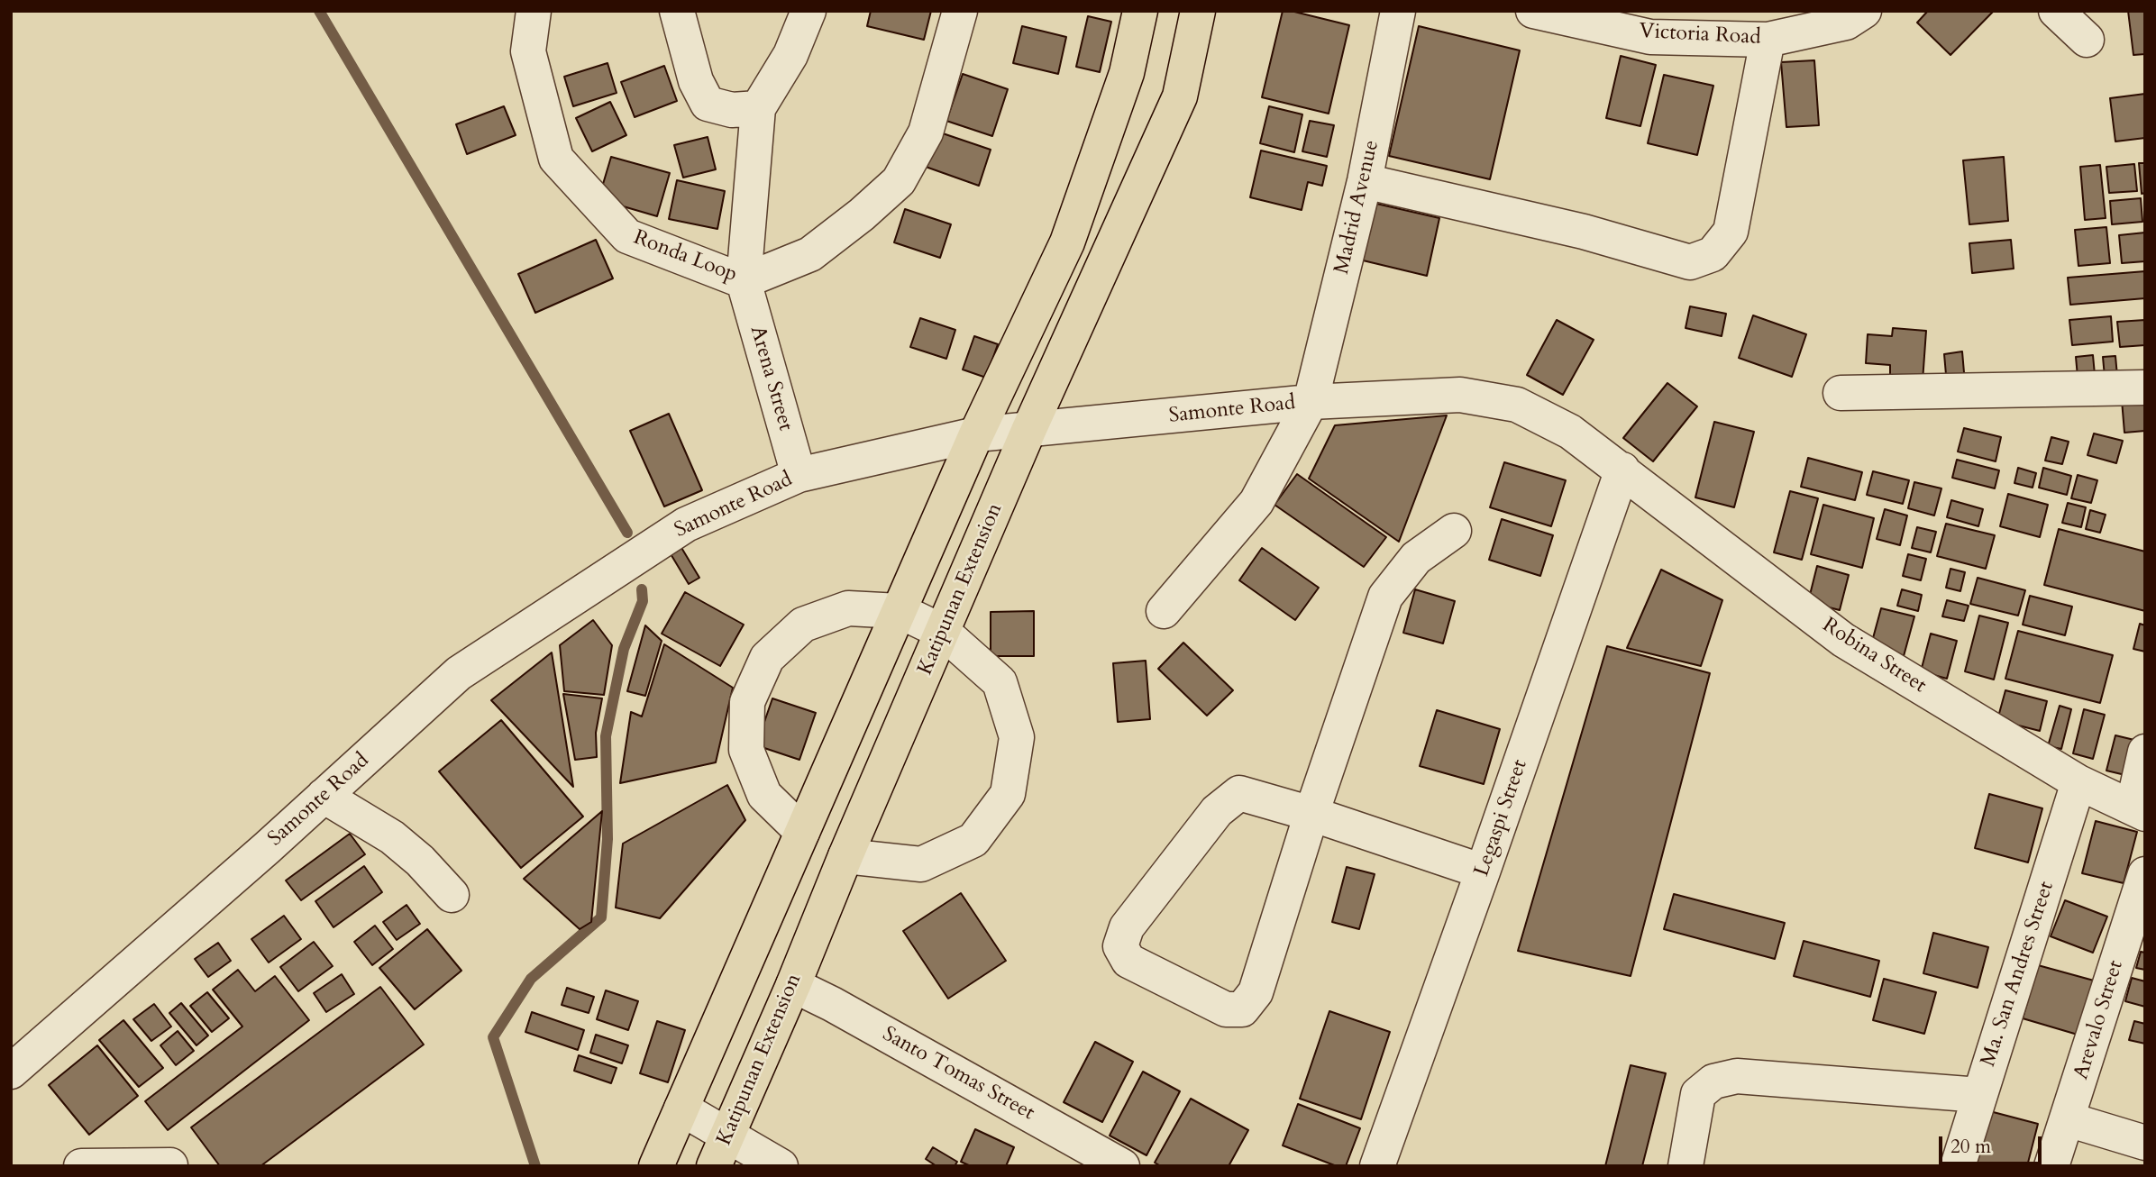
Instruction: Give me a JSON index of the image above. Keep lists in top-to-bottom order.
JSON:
{
  "streets": {
    "main road": ["Katipunan Extension"],
    "street": [
      "Victoria Road",
      "Madrid Avenue",
      "Ronda Loop",
      "Arena Street",
      "Samonte Road",
      "Robina Street",
      "Legaspi Street",
      "Ma. San Andres Street",
      "Arevalo Street",
      "Santo Tomas Street"
    ]
  },
  "crossings": [
    ["Madrid Avenue", "Samonte Road"],
    ["Ronda Loop", "Arena Street"],
    ["Arena Street", "Samonte Road"],
    ["Samonte Road", "Katipunan Extension"],
    ["Samonte Road", "Robina Street"],
    ["Samonte Road", "Legaspi Street"],
    ["Katipunan Extension", "Santo Tomas Street"],
    ["Robina Street", "Legaspi Street"],
    ["Robina Street", "Ma. San Andres Street"]
  ],
  "scale_bar": "20 m"
}
